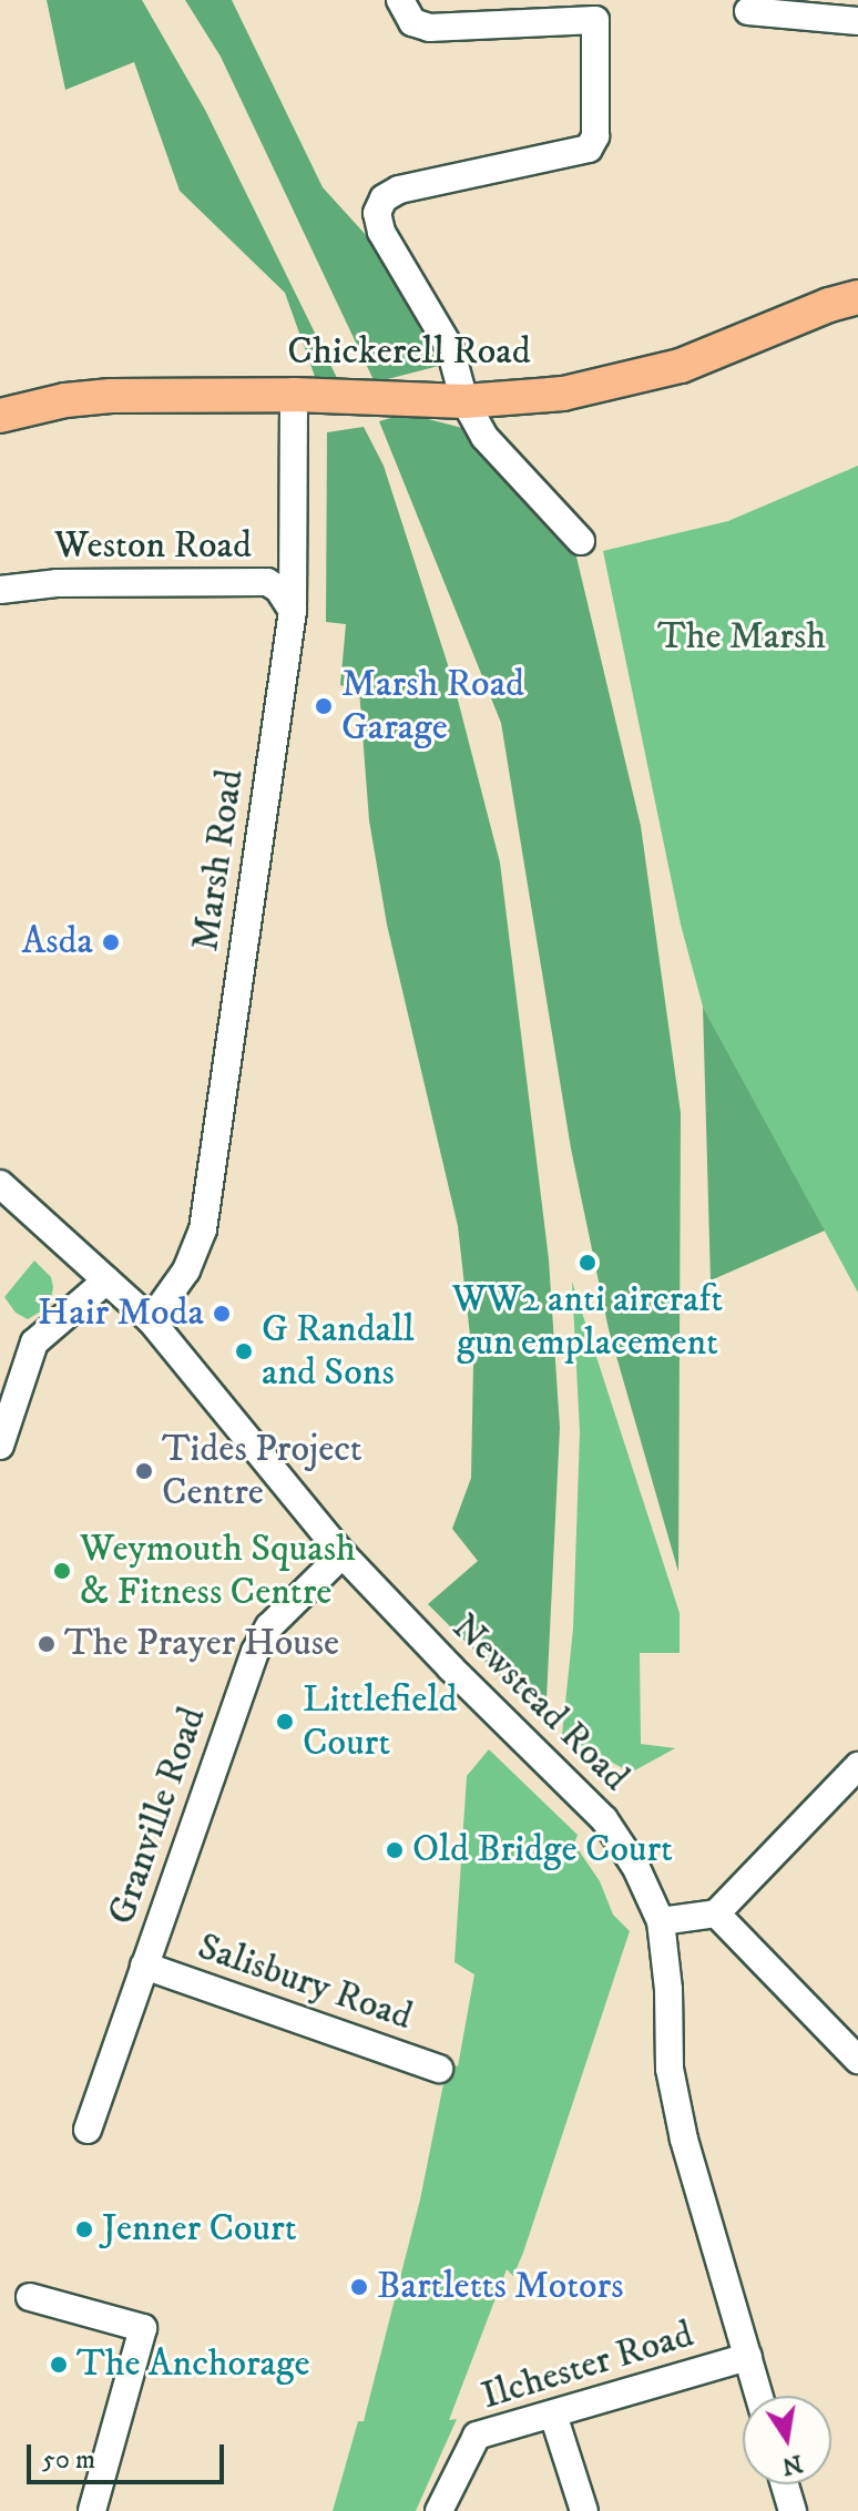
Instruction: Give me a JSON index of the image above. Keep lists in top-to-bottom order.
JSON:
{
  "streets": {
    "main road": ["Chickerell Road"],
    "street": [
      "Weston Road",
      "Marsh Road",
      "Newstead Road",
      "Granville Road",
      "Salisbury Road",
      "Ilchester Road"
    ]
  },
  "crossings": [
    ["Chickerell Road", "Marsh Road"],
    ["Weston Road", "Marsh Road"],
    ["Marsh Road", "Newstead Road"],
    ["Newstead Road", "Granville Road"],
    ["Newstead Road", "Ilchester Road"],
    ["Granville Road", "Salisbury Road"]
  ],
  "parks": ["The Marsh"],
  "places": [
    "Marsh Road Garage",
    "Asda",
    "WW2 anti aircraft gun emplacement",
    "Hair Moda",
    "G Randall and Sons",
    "Tides Project Centre",
    "Weymouth Squash & Fitness Centre",
    "The Prayer House",
    "Littlefield Court",
    "Old Bridge Court",
    "Jenner Court",
    "Bartletts Motors",
    "The Anchorage"
  ],
  "scale_bar": "50 m",
  "north": "bottom"
}
